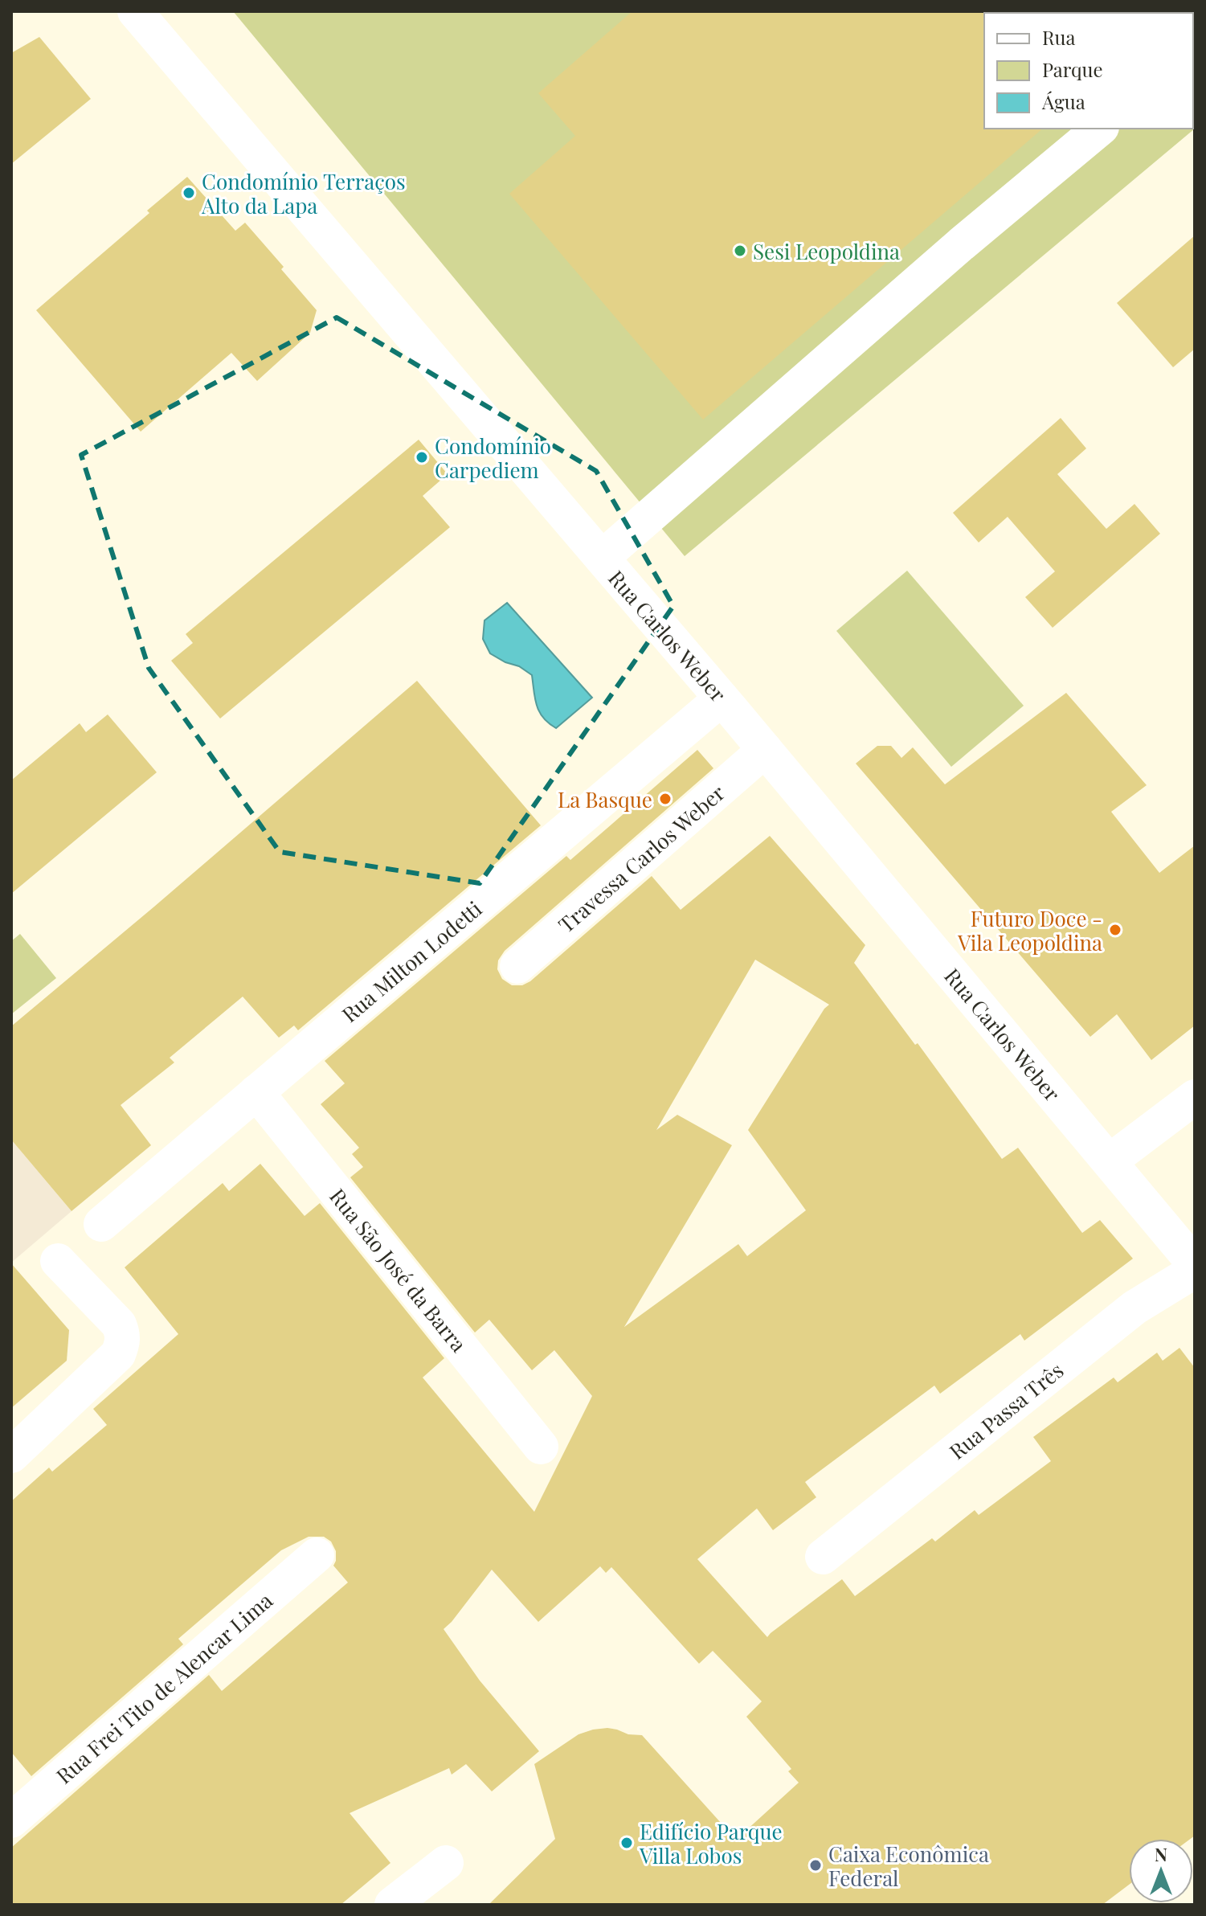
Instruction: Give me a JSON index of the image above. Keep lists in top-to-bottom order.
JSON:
{
  "streets": {
    "street": [
      "Rua Carlos Weber",
      "Travessa Carlos Weber",
      "Rua Milton Lodetti",
      "Rua São José da Barra",
      "Rua Passa Três",
      "Rua Frei Tito de Alencar Lima"
    ]
  },
  "crossings": [
    ["Rua Carlos Weber", "Travessa Carlos Weber"],
    ["Rua Carlos Weber", "Rua Milton Lodetti"],
    ["Rua Milton Lodetti", "Rua São José da Barra"]
  ],
  "places": [
    "Condomínio Terraços Alto da Lapa",
    "Sesi Leopoldina",
    "Condomínio Carpediem",
    "La Basque",
    "Futuro Doce - Vila Leopoldina",
    "Edifício Parque Villa Lobos",
    "Caixa Econômica Federal"
  ],
  "legend": ["Rua", "Parque", "Água"],
  "north": "top"
}
